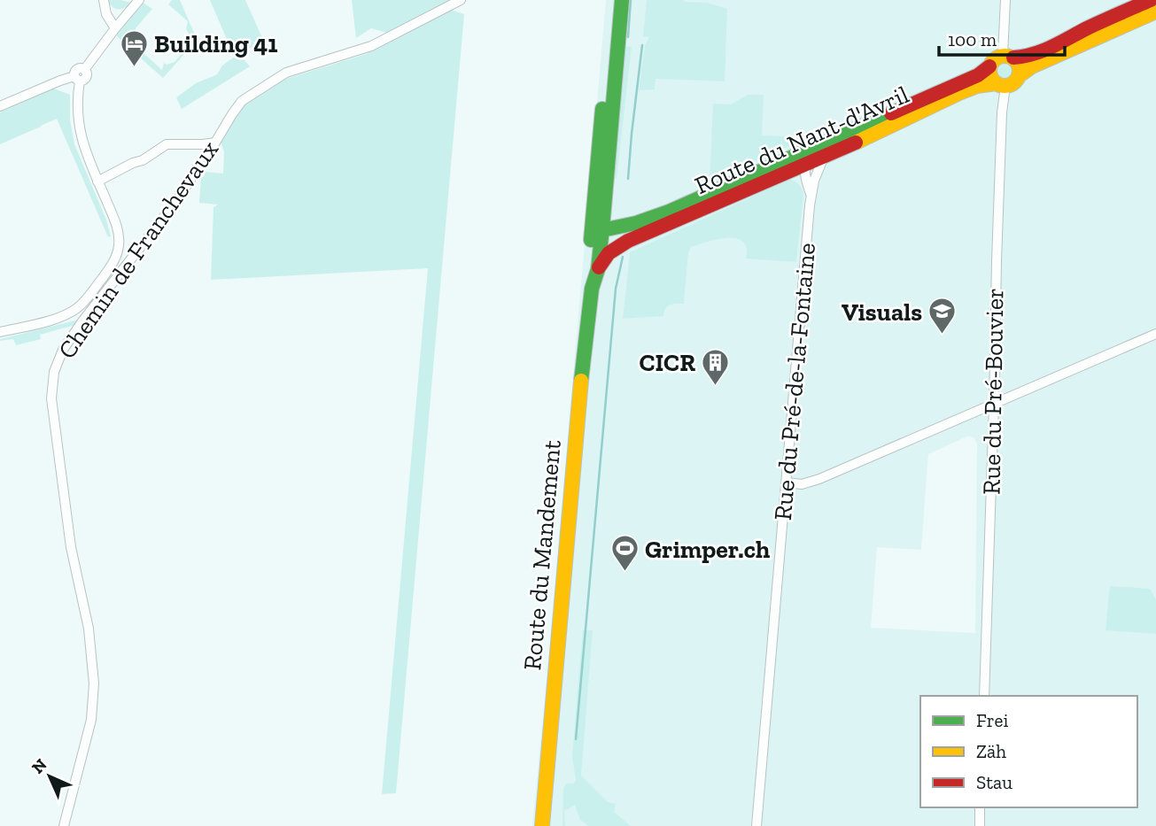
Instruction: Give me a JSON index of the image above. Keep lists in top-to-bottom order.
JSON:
{
  "streets": {
    "main road": ["Route du Nant-d'Avril", "Route du Mandement"],
    "street": ["Chemin de Franchevaux", "Rue du Pré-de-la-Fontaine", "Rue du Pré-Bouvier"]
  },
  "crossings": [
    ["Route du Nant-d'Avril", "Rue du Pré-de-la-Fontaine"],
    ["Route du Nant-d'Avril", "Rue du Pré-Bouvier"],
    ["Route du Nant-d'Avril", "Route du Mandement"]
  ],
  "places": {
    "hotel": ["Building 41"],
    "school or university": ["Visuals"],
    "building": ["CICR"],
    "sports": ["Grimper.ch"]
  },
  "legend": ["Frei", "Zäh", "Stau"],
  "scale_bar": "100 m",
  "north": "top left"
}
